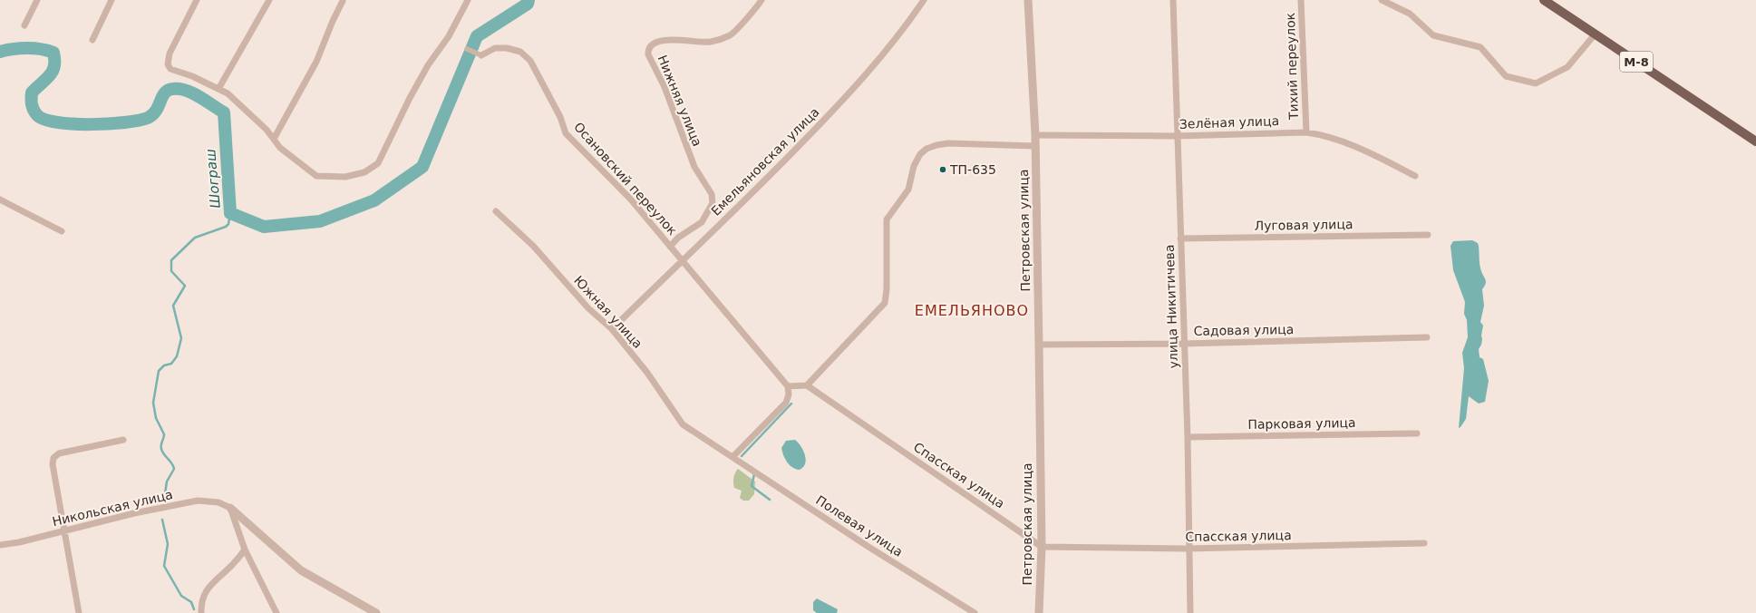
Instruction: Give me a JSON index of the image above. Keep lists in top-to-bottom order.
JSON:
{
  "streets": {
    "main road": ["М-8"],
    "street": [
      "Тихий переулок",
      "Нижняя улица",
      "Зелёная улица",
      "Емельяновская улица",
      "Осановский переулок",
      "Луговая улица",
      "Петровская улица",
      "улица Никитичева",
      "Южная улица",
      "Садовая улица",
      "Парковая улица",
      "Спасская улица",
      "Никольская улица",
      "Полевая улица"
    ]
  },
  "crossings": [
    ["Тихий переулок", "Зелёная улица"],
    ["Нижняя улица", "Осановский переулок"],
    ["Зелёная улица", "Петровская улица"],
    ["Зелёная улица", "улица Никитичева"],
    ["Емельяновская улица", "Осановский переулок"],
    ["Емельяновская улица", "Южная улица"],
    ["Луговая улица", "улица Никитичева"],
    ["Петровская улица", "Садовая улица"],
    ["Петровская улица", "Спасская улица"],
    ["улица Никитичева", "Садовая улица"],
    ["улица Никитичева", "Парковая улица"],
    ["улица Никитичева", "Спасская улица"],
    ["Южная улица", "Полевая улица"]
  ],
  "districts": ["ЕМЕЛЬЯНОВО"],
  "water": ["Шограш"],
  "places": ["ТП-635"]
}
